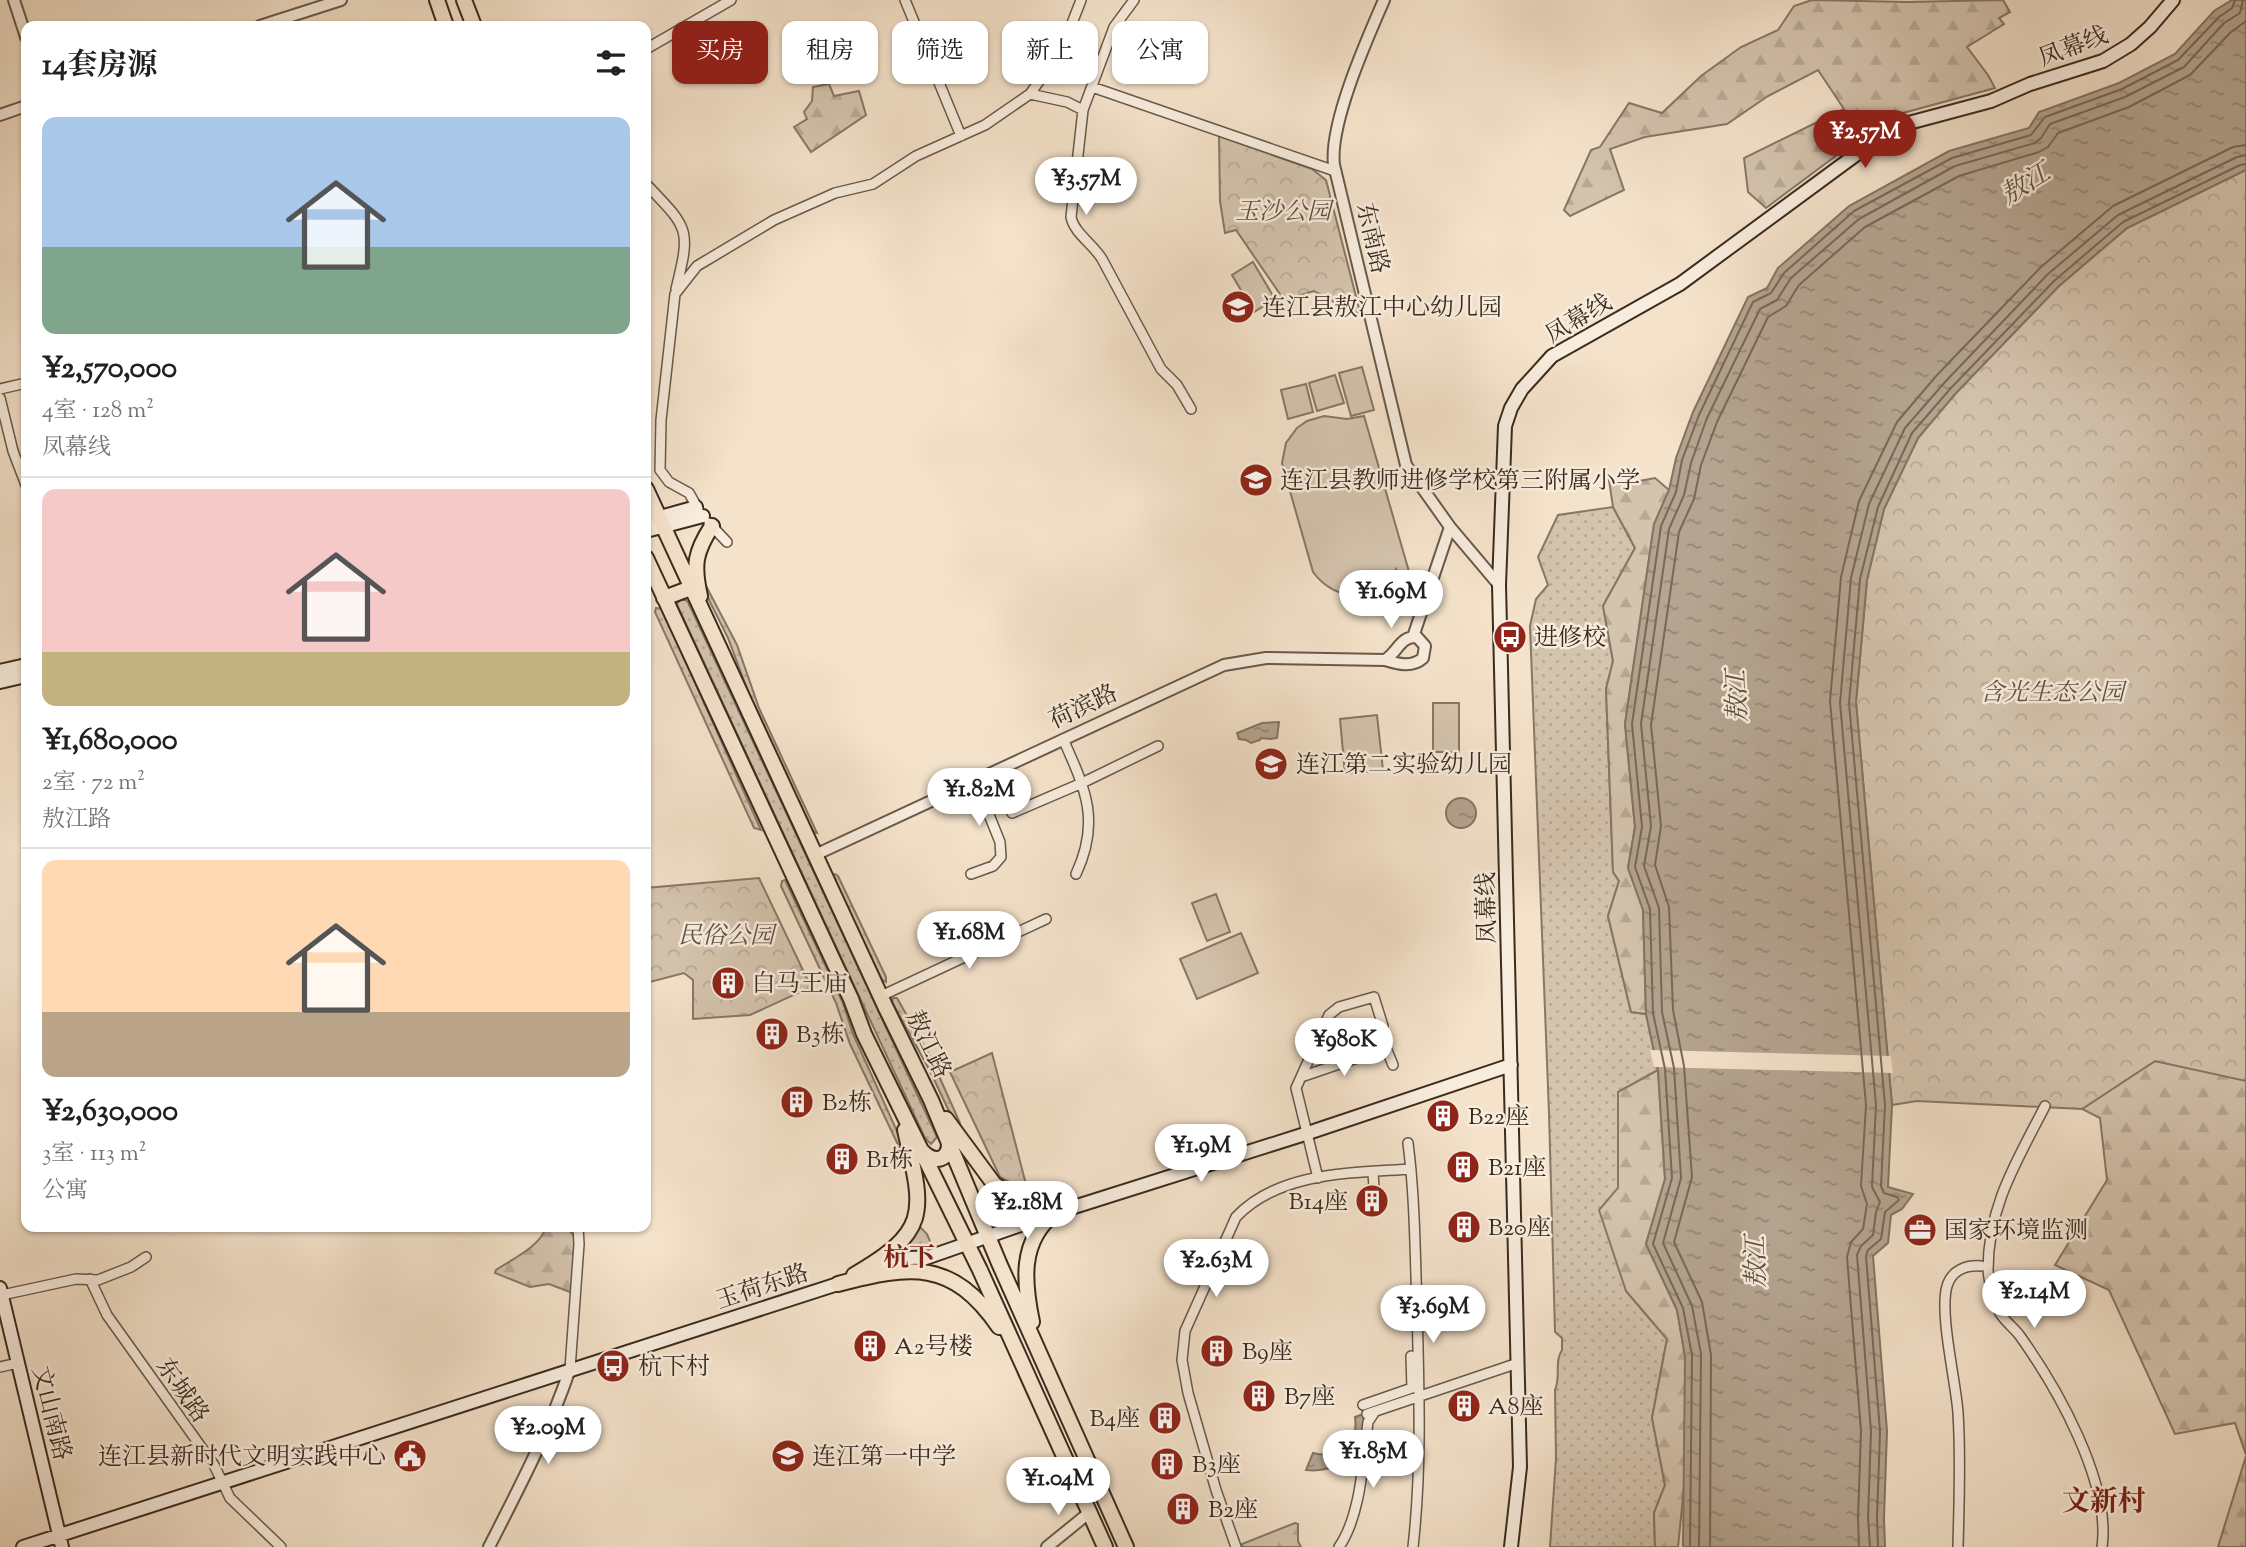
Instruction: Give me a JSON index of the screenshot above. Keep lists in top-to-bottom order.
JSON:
{
  "streets": {
    "main road": [
      "凤幕线",
      "敖江路",
      "玉荷东路",
      "文山南路"
    ],
    "street": ["东南路", "荷滨路", "东城路"]
  },
  "crossings": [
    ["凤幕线", "东南路"],
    ["荷滨路", "敖江路"],
    ["玉荷东路", "东城路"],
    ["玉荷东路", "文山南路"]
  ],
  "districts": ["杭下", "文新村"],
  "water": ["敖江"],
  "parks": ["玉沙公园", "含光生态公园", "民俗公园"],
  "places": {
    "school or university": [
      "连江县敖江中心幼儿园",
      "连江县教师进修学校第三附属小学",
      "连江第二实验幼儿园",
      "连江第一中学"
    ],
    "bus stop": ["进修校", "杭下村"],
    "building": [
      "白马王庙",
      "B3栋",
      "B2栋",
      "B22座",
      "B1栋",
      "B21座",
      "B14座",
      "B20座",
      "A2号楼",
      "B9座",
      "B7座",
      "A8座",
      "B4座",
      "B3座",
      "B2座"
    ],
    "office": ["国家环境监测"],
    "public building": ["连江县新时代文明实践中心"]
  },
  "page": {
    "chip": [
      "买房",
      "租房",
      "筛选",
      "新上",
      "公寓"
    ],
    "heading": "14套房源",
    "list": [
      {
        "name": "¥2,570,000",
        "note": "4室 · 128 m² · 凤幕线"
      },
      {
        "name": "¥1,680,000",
        "note": "2室 · 72 m² · 敖江路"
      },
      {
        "name": "¥2,630,000",
        "note": "3室 · 113 m² · 公寓"
      }
    ],
    "price": [
      "¥2.57M",
      "¥3.57M",
      "¥1.69M",
      "¥1.82M",
      "¥1.68M",
      "¥980K",
      "¥1.9M",
      "¥2.18M",
      "¥2.63M",
      "¥2.14M",
      "¥3.69M",
      "¥2.09M",
      "¥1.85M",
      "¥1.04M"
    ]
  }
}
